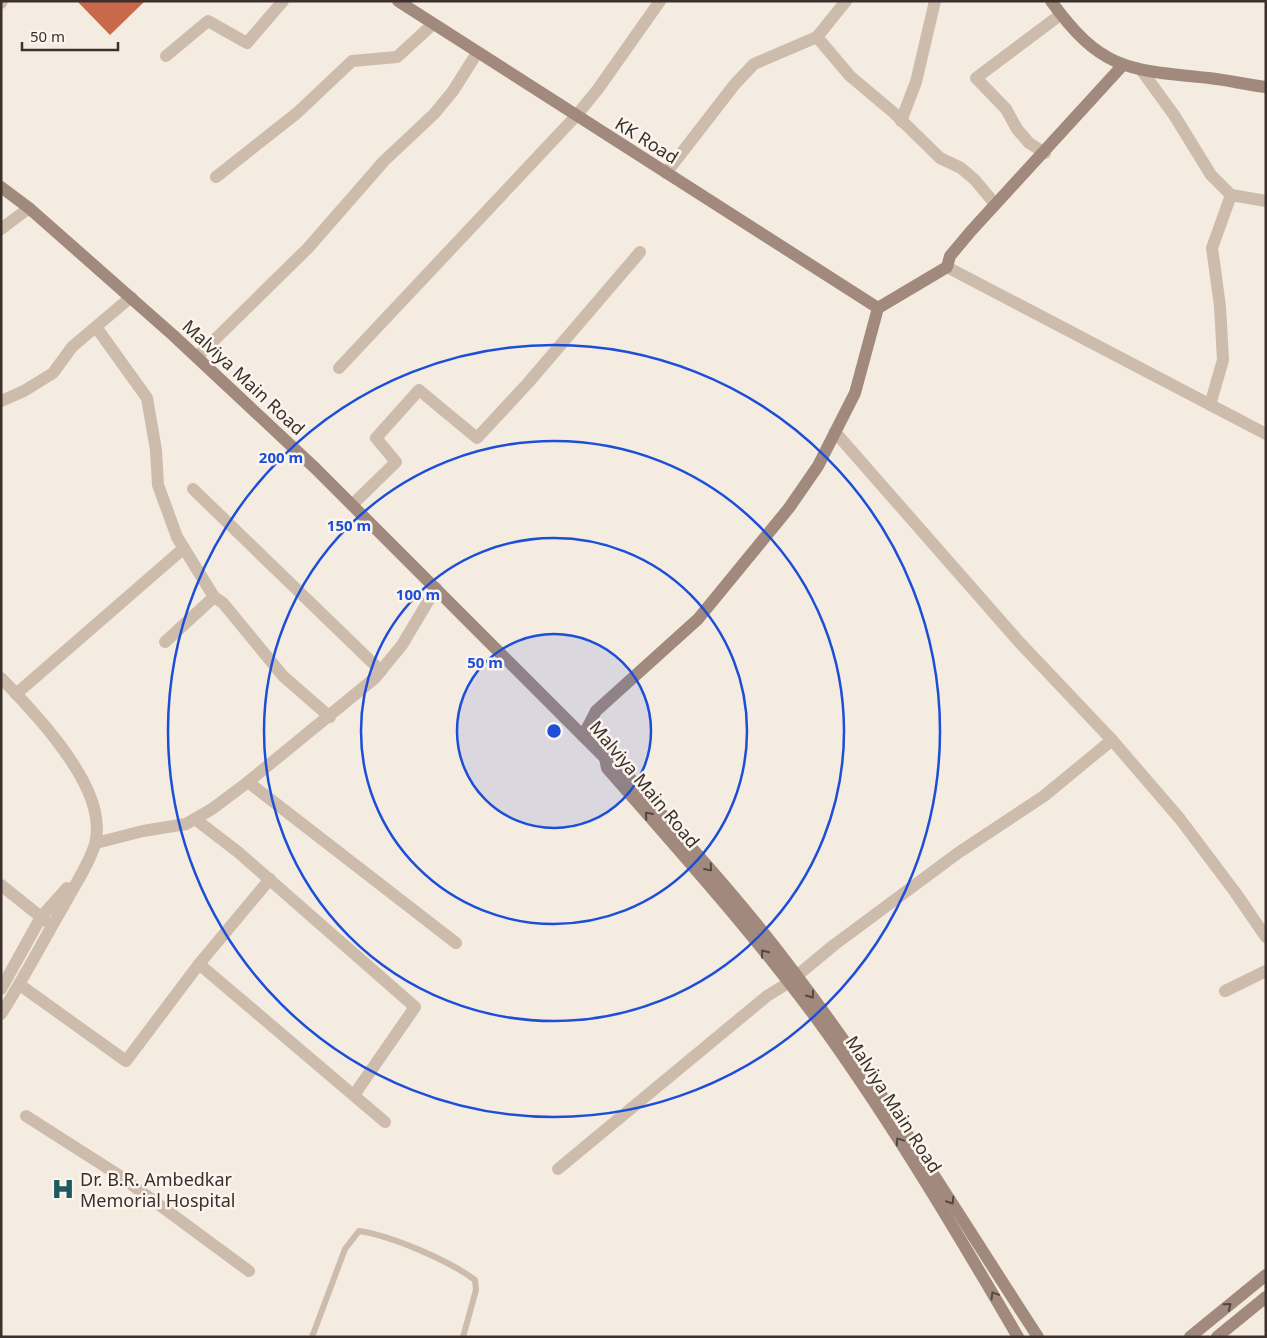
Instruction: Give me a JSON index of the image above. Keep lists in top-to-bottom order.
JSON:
{
  "streets": {
    "street": ["KK Road", "Malviya Main Road"]
  },
  "places": {
    "hospital": ["Dr. B.R. Ambedkar Memorial Hospital"]
  },
  "scale_bar": "50 m",
  "rings": [
    "200 m",
    "150 m",
    "100 m",
    "50 m"
  ]
}
